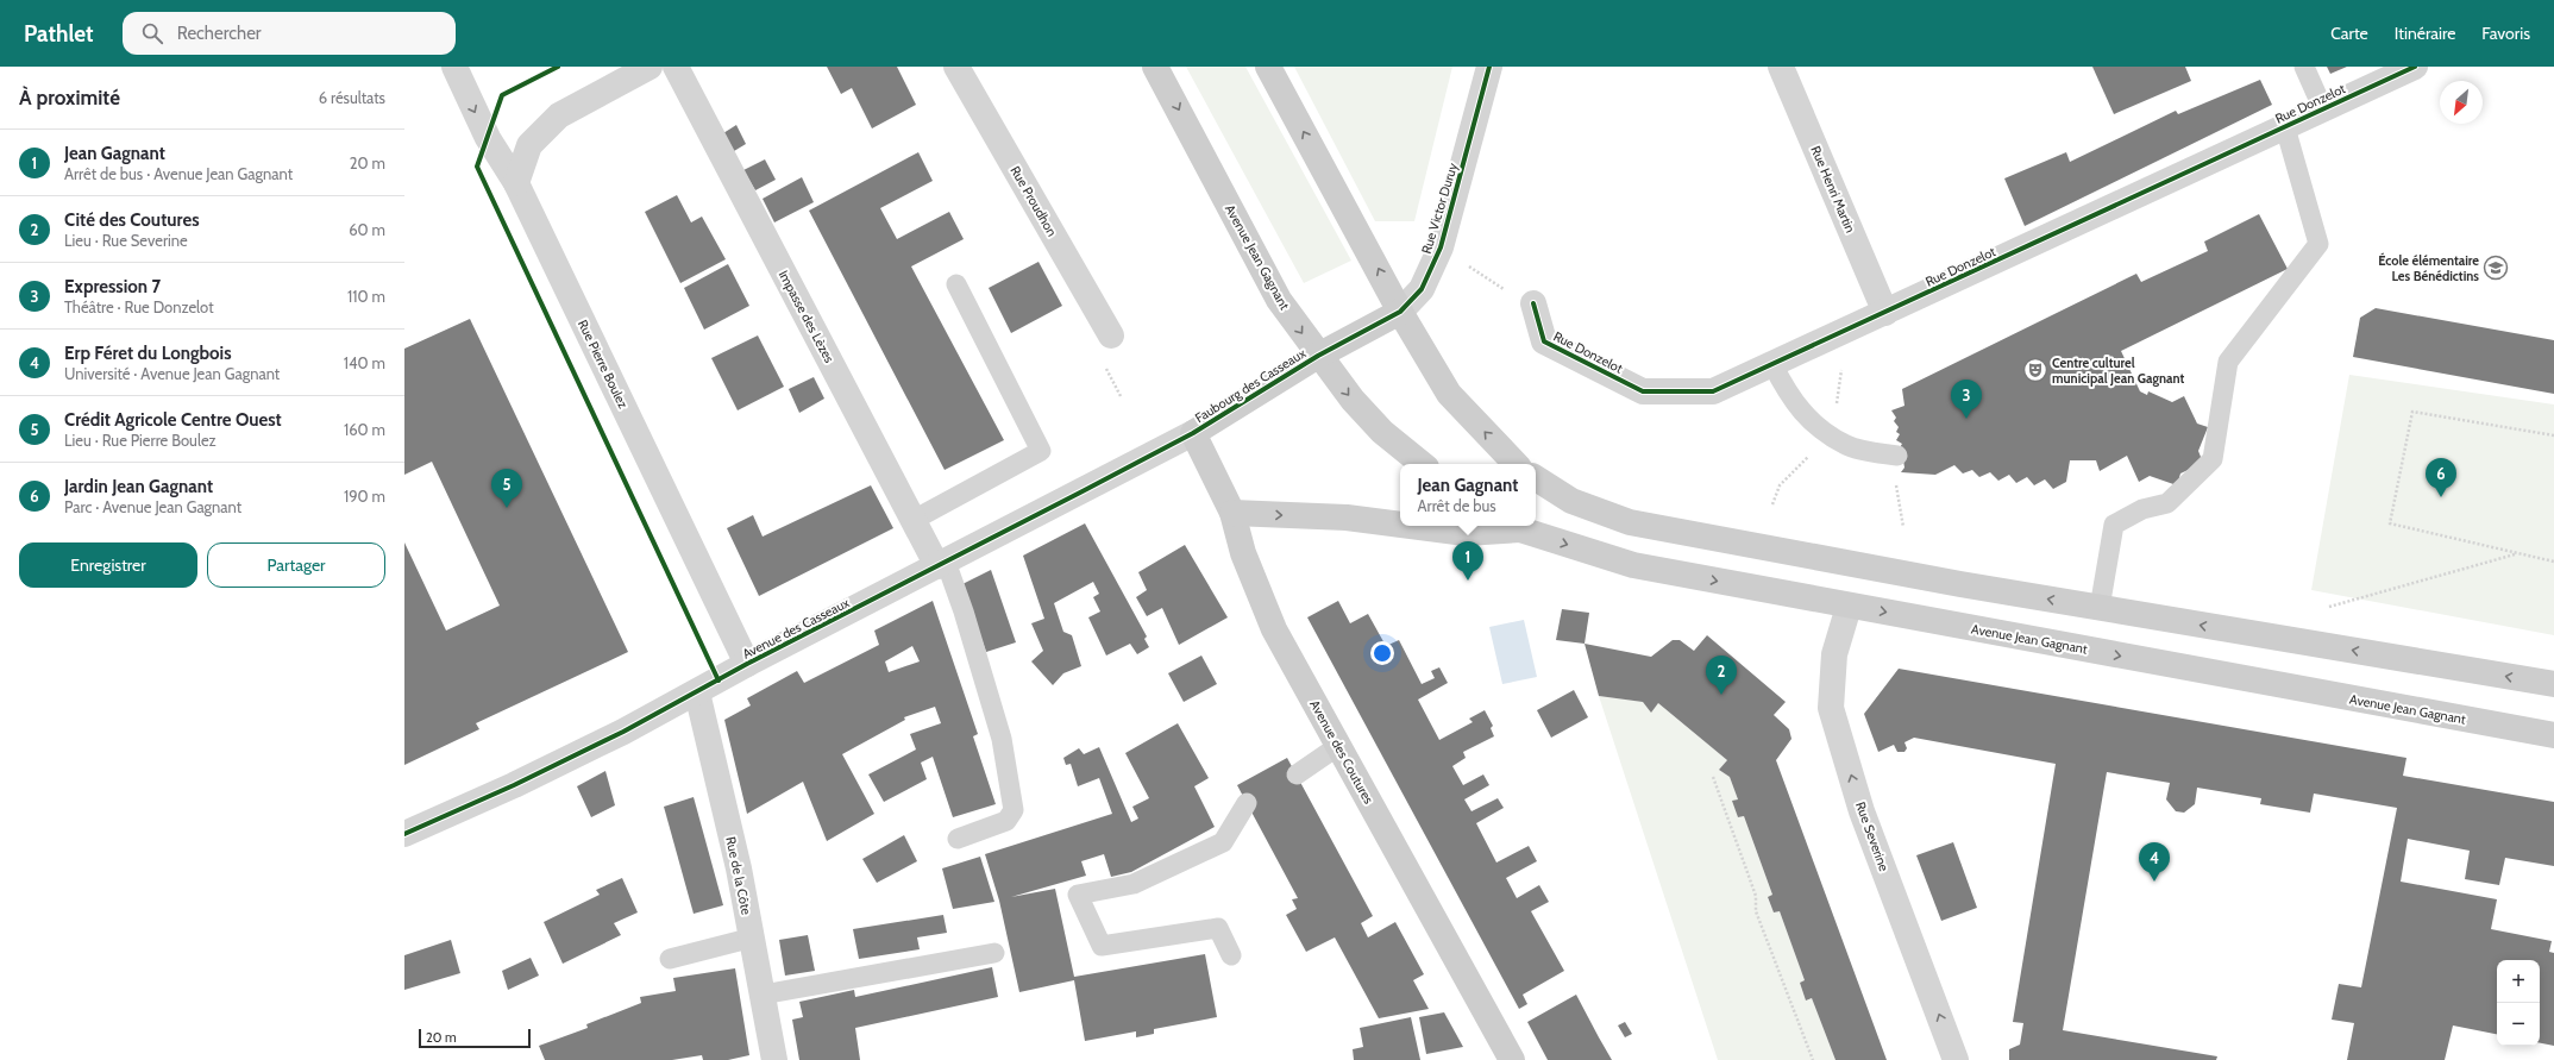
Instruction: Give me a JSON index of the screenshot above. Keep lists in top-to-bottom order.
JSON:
{
  "streets": {
    "main road": [
      "Rue Victor Duruy",
      "Avenue Jean Gagnant",
      "Faubourg des Casseaux",
      "Avenue des Coutures"
    ],
    "street": [
      "Rue Donzelot",
      "Rue Henri Martin",
      "Rue Proudhon",
      "Impasse des Lèzes",
      "Rue Pierre Boulez",
      "Avenue des Casseaux",
      "Rue Severine",
      "Rue de la Côte"
    ]
  },
  "crossings": [
    ["Rue Donzelot", "Rue Henri Martin"],
    ["Rue Victor Duruy", "Avenue Jean Gagnant"],
    ["Rue Victor Duruy", "Faubourg des Casseaux"],
    ["Avenue Jean Gagnant", "Faubourg des Casseaux"],
    ["Avenue Jean Gagnant", "Rue Severine"],
    ["Impasse des Lèzes", "Avenue des Casseaux"],
    ["Rue Pierre Boulez", "Avenue des Casseaux"],
    ["Faubourg des Casseaux", "Avenue des Casseaux"],
    ["Faubourg des Casseaux", "Avenue des Coutures"],
    ["Avenue des Casseaux", "Avenue des Coutures"],
    ["Avenue des Casseaux", "Rue de la Côte"]
  ],
  "one_way": ["Rue Severine"],
  "places": {
    "school or university": ["École élémentaire Les Bénédictins"],
    "theatre": ["Centre culturel municipal Jean Gagnant"]
  },
  "scale_bar": "20 m",
  "north": "bottom left",
  "page": {
    "header": "Pathlet",
    "search": "Rechercher",
    "nav": ["Carte", "Itinéraire", "Favoris"],
    "heading": ["À proximité", "6 résultats"],
    "list": [
      {
        "mark": "1",
        "name": "Jean Gagnant",
        "note": "Arrêt de bus · Avenue Jean Gagnant",
        "value": "20 m"
      },
      {
        "mark": "2",
        "name": "Cité des Coutures",
        "note": "Lieu · Rue Severine",
        "value": "60 m"
      },
      {
        "mark": "3",
        "name": "Expression 7",
        "note": "Théâtre · Rue Donzelot",
        "value": "110 m"
      },
      {
        "mark": "4",
        "name": "Erp Féret du Longbois",
        "note": "Université · Avenue Jean Gagnant",
        "value": "140 m"
      },
      {
        "mark": "5",
        "name": "Crédit Agricole Centre Ouest",
        "note": "Lieu · Rue Pierre Boulez",
        "value": "160 m"
      },
      {
        "mark": "6",
        "name": "Jardin Jean Gagnant",
        "note": "Parc · Avenue Jean Gagnant",
        "value": "190 m"
      }
    ],
    "pins": [
      "3",
      "6",
      "5",
      "1",
      "2",
      "4"
    ],
    "popup": ["Jean Gagnant", "Arrêt de bus"],
    "buttons": ["Enregistrer", "Partager"],
    "map_buttons": ["+", "−"],
    "scale": "20 m"
  }
}
